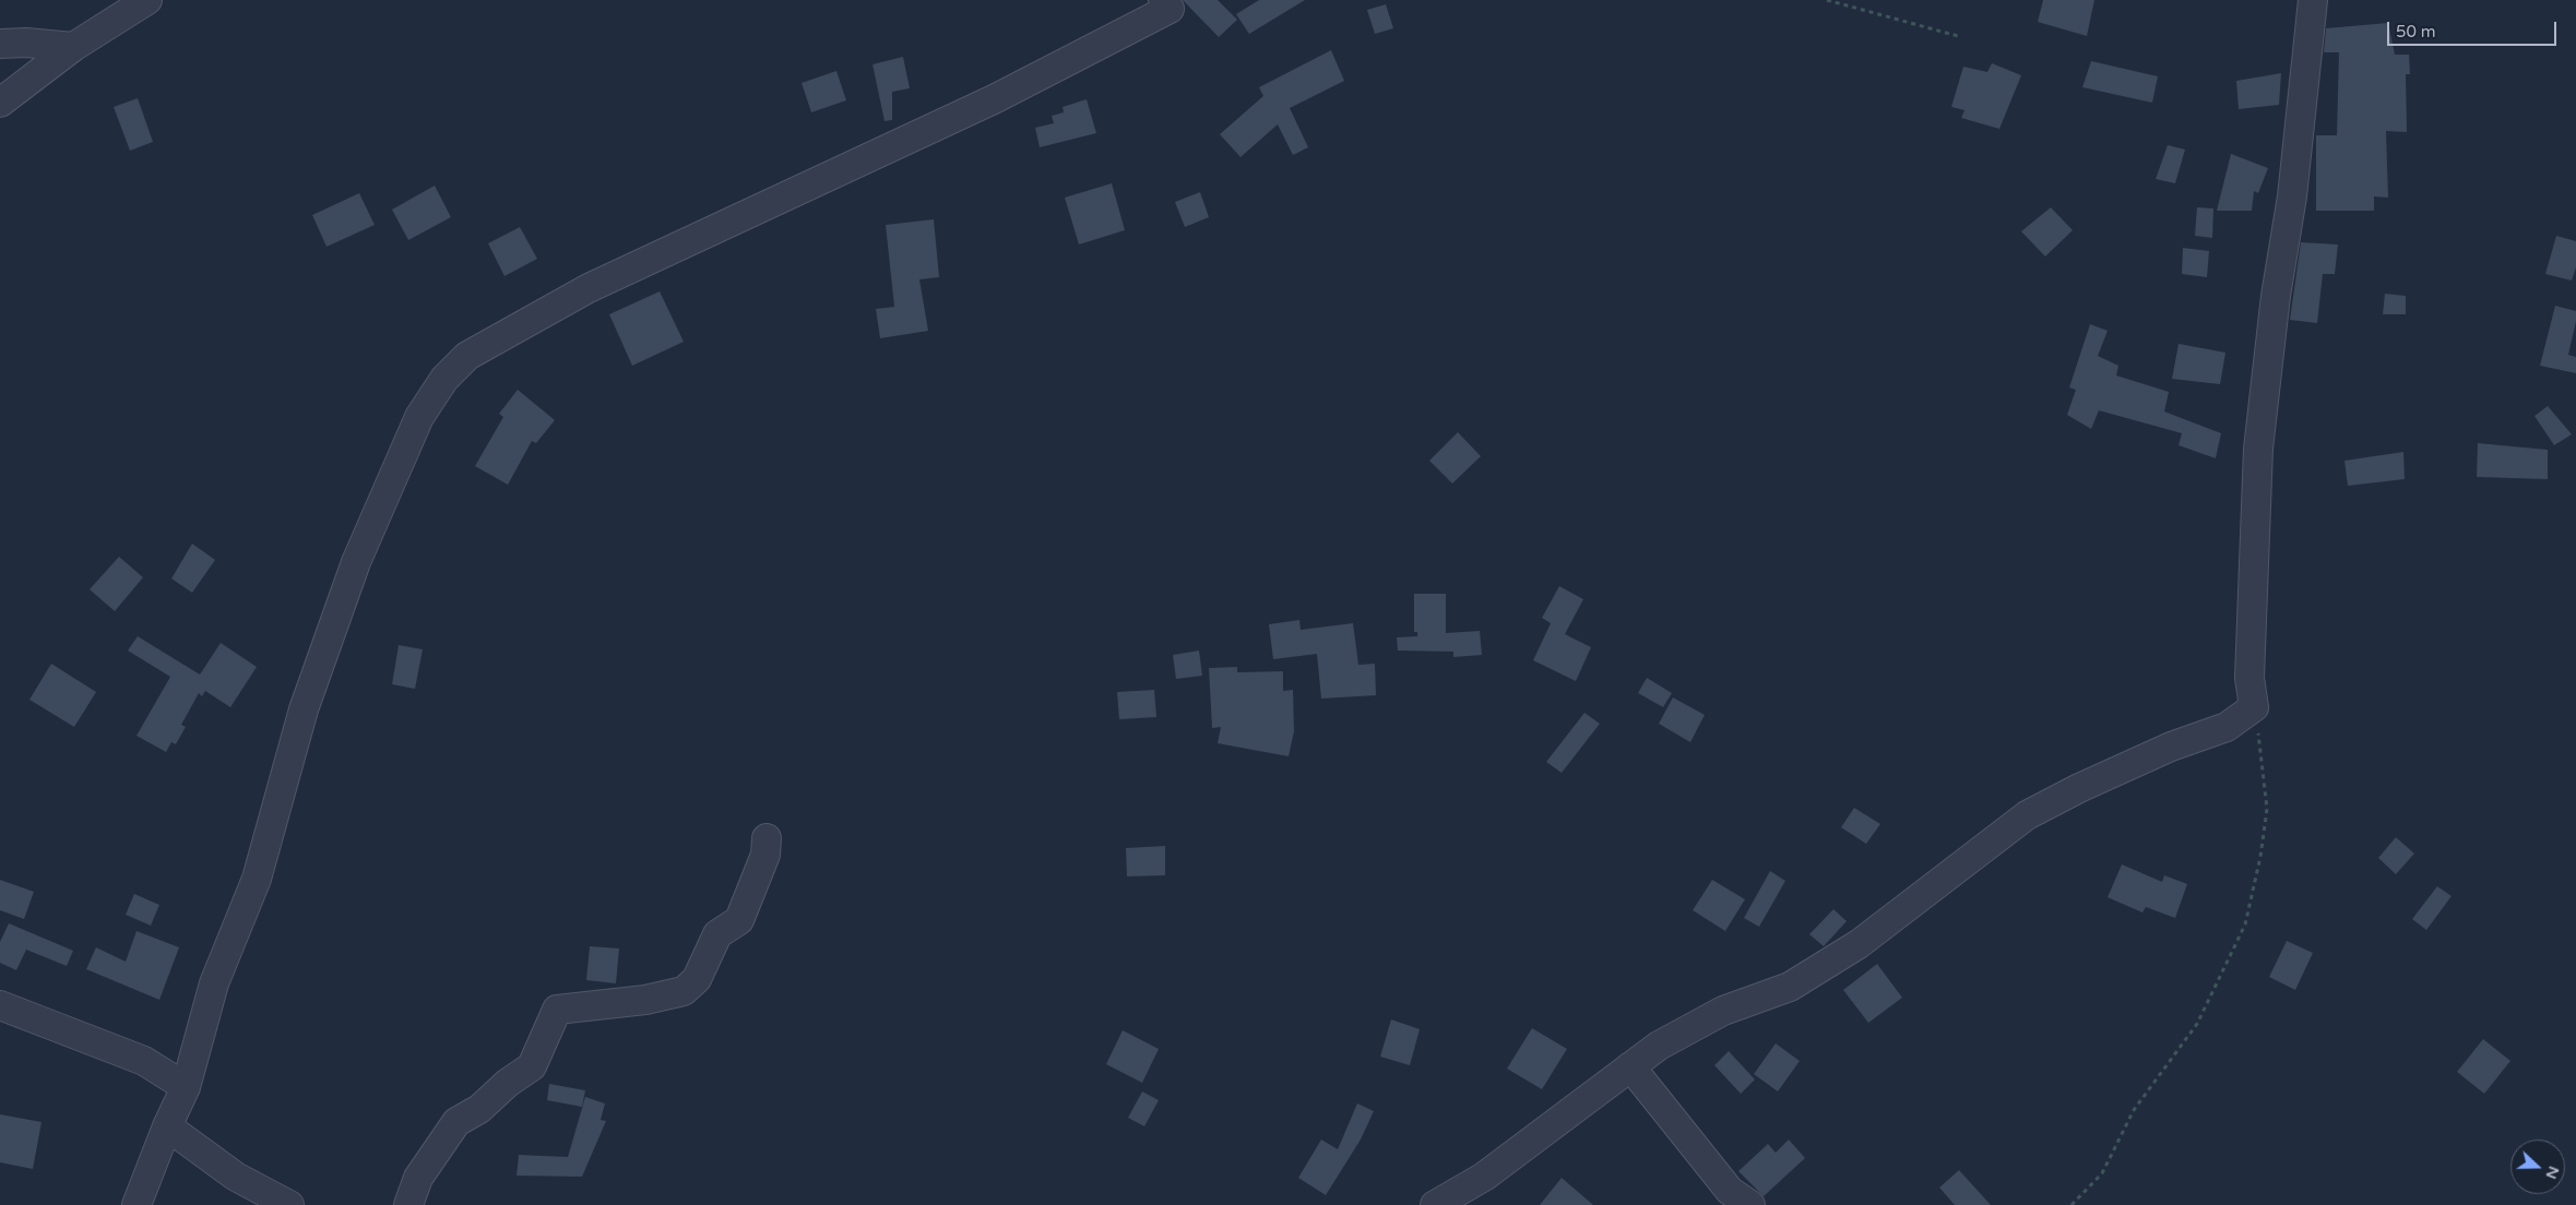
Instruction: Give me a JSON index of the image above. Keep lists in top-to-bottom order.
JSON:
{
  "scale_bar": "50 m",
  "north": "right"
}
